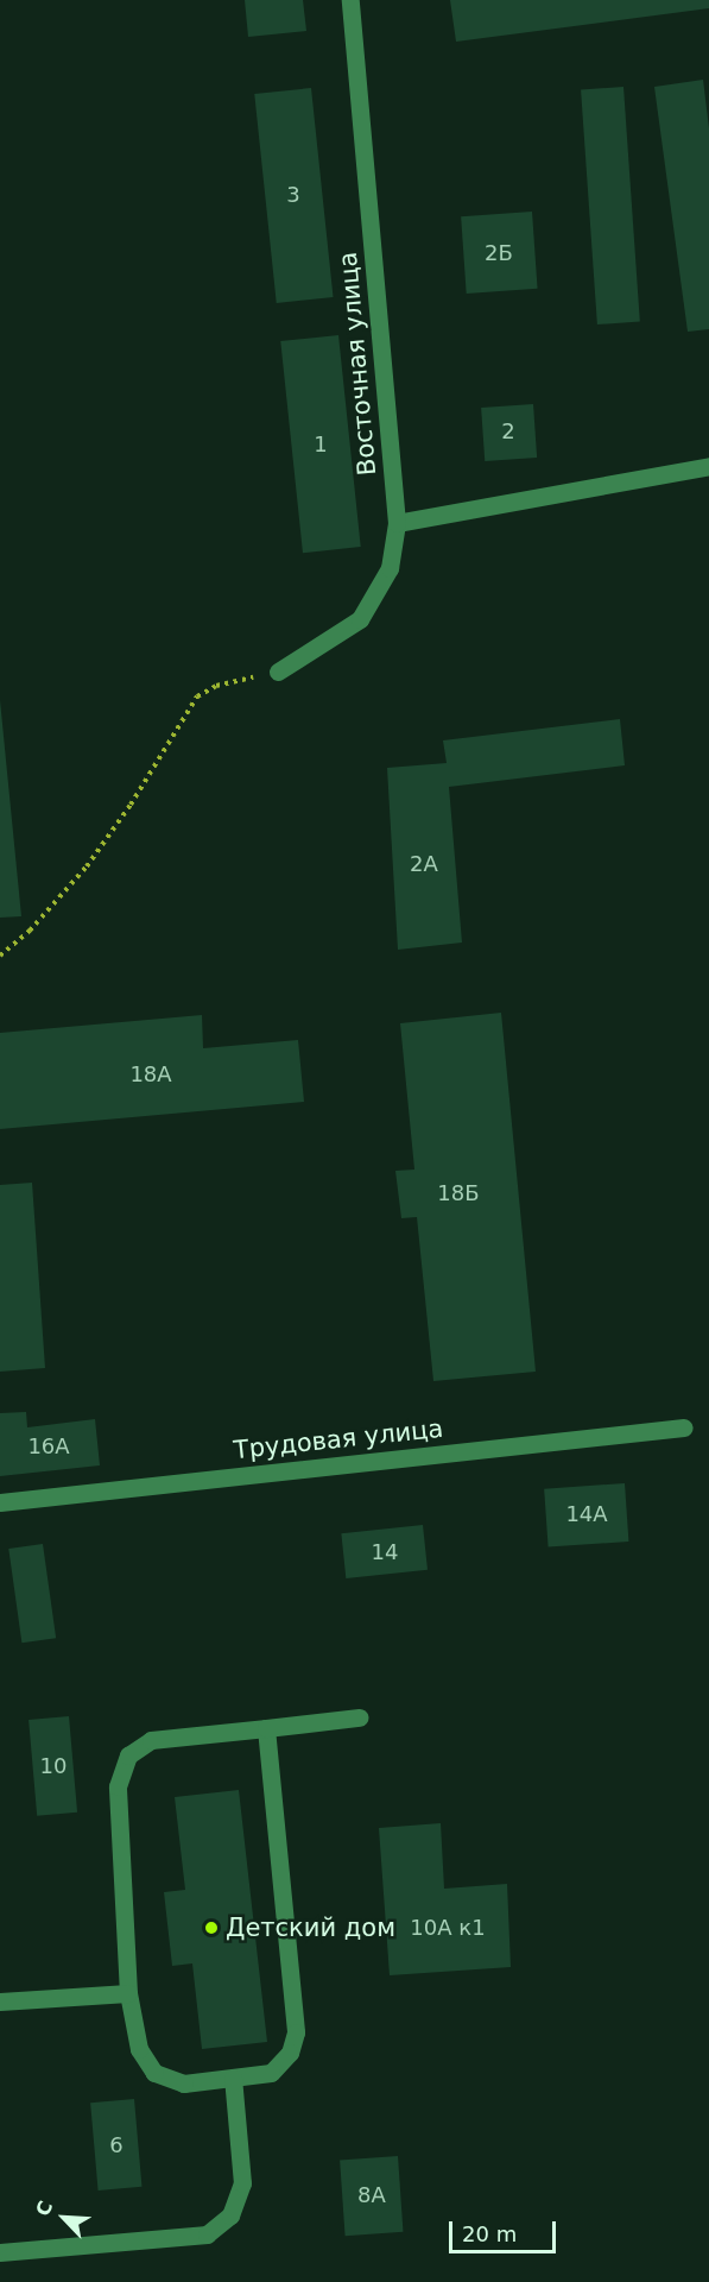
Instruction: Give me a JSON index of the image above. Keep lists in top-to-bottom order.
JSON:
{
  "streets": {
    "street": ["Восточная улица", "Трудовая улица"]
  },
  "places": ["Детский дом"],
  "house_numbers": [
    "3",
    "2Б",
    "2",
    "1",
    "2А",
    "18А",
    "18Б",
    "16А",
    "14А",
    "14",
    "10",
    "10А к1",
    "6",
    "8А"
  ],
  "scale_bar": "20 m",
  "north": "top left"
}
